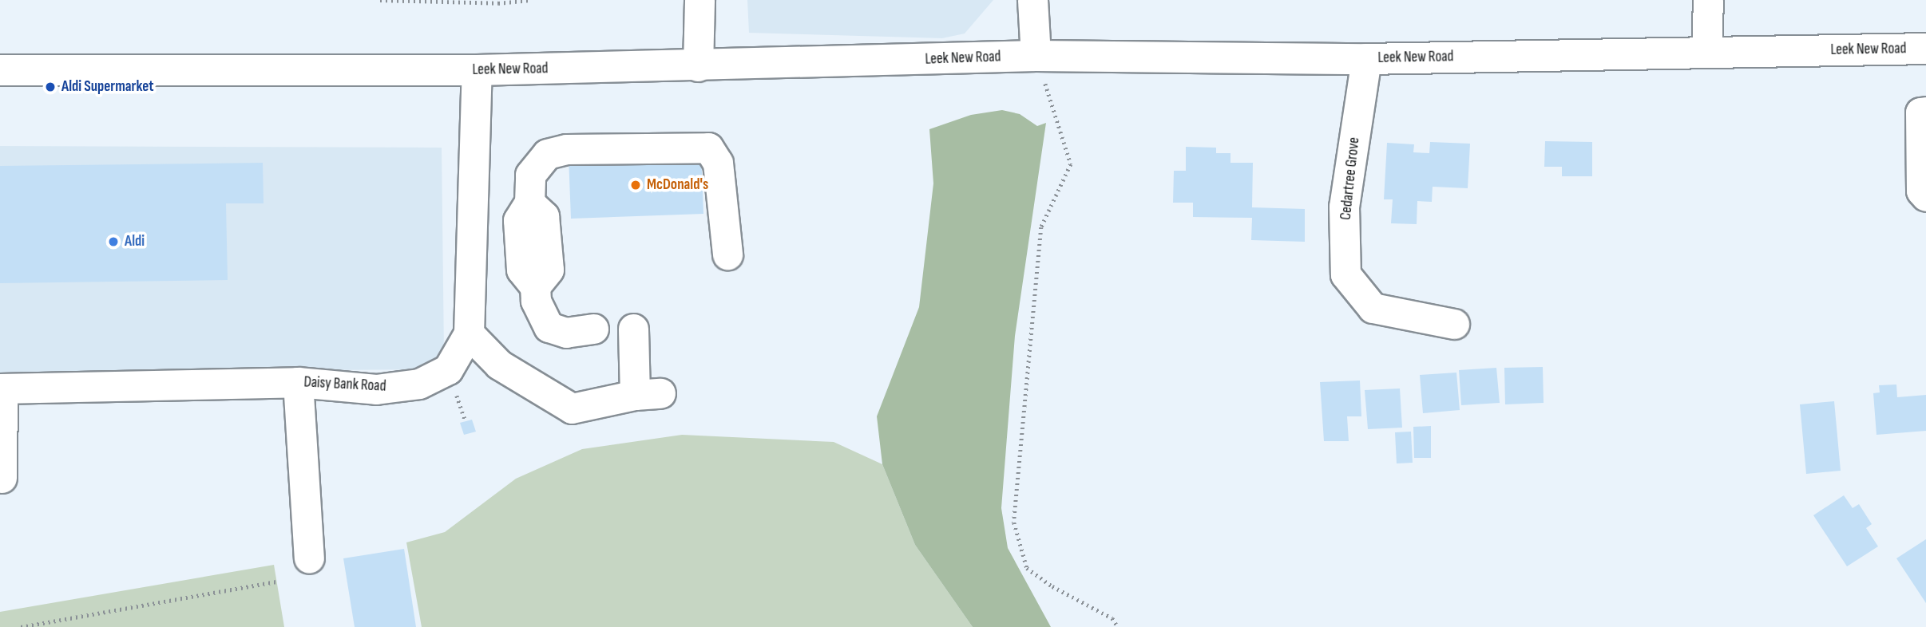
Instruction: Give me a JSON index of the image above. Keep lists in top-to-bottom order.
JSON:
{
  "streets": {
    "highway": ["Leek New Road"],
    "street": ["Cedartree Grove", "Daisy Bank Road"]
  },
  "crossings": [
    ["Leek New Road", "Cedartree Grove"],
    ["Leek New Road", "Daisy Bank Road"]
  ],
  "places": ["Aldi Supermarket", "McDonald's", "Aldi"]
}
